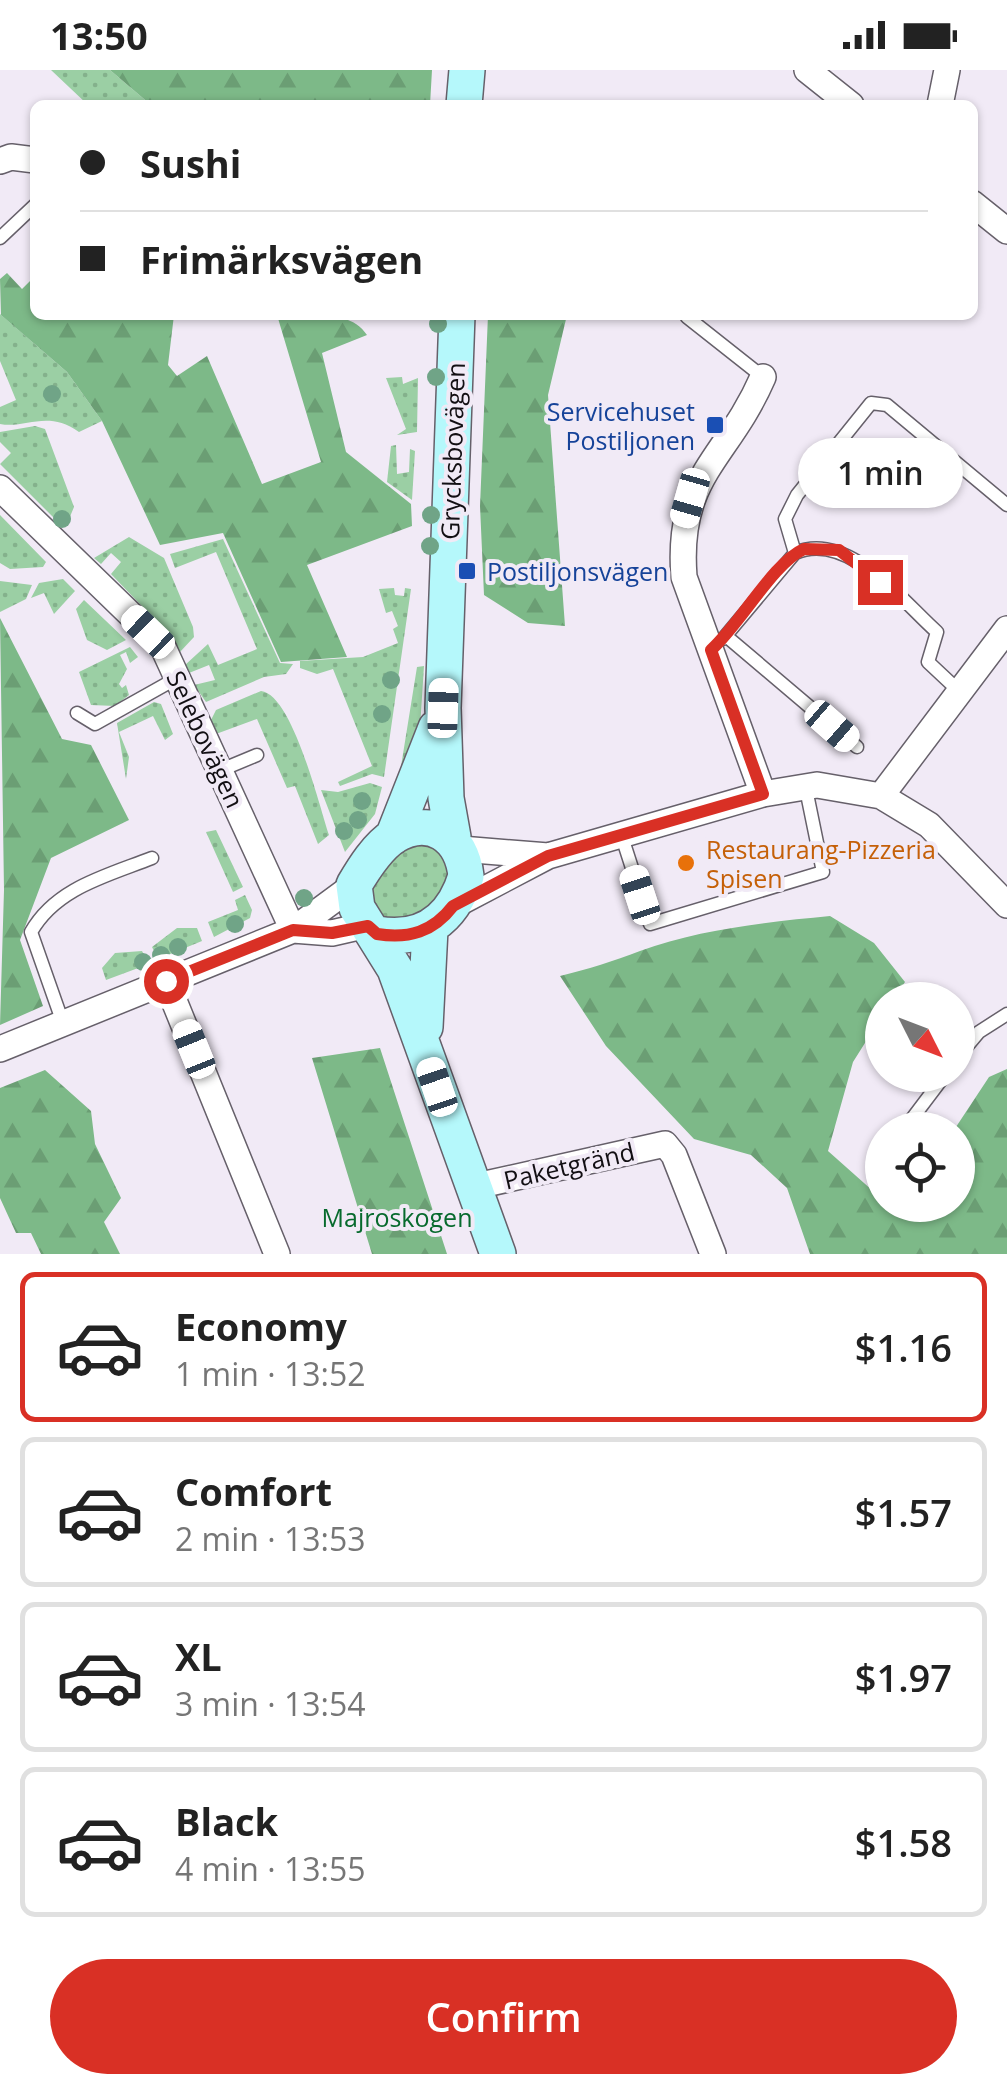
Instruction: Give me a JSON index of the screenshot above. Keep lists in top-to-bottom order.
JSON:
{
  "streets": {
    "street": ["Grycksbovägen", "Selebovägen", "Paketgränd"]
  },
  "parks": ["Majroskogen"],
  "places": {
    "transit": ["Servicehuset Postiljonen", "Postiljonsvägen"],
    "other": ["Restaurang-Pizzeria Spisen"]
  },
  "north": "bottom right",
  "page": {
    "status": "13:50",
    "banner": ["Sushi", "Frimärksvägen"],
    "bubble": "1 min",
    "list": [
      {
        "name": "Economy",
        "note": "1 min · 13:52",
        "value": "$1.16"
      },
      {
        "name": "Comfort",
        "note": "2 min · 13:53",
        "value": "$1.57"
      },
      {
        "name": "XL",
        "note": "3 min · 13:54",
        "value": "$1.97"
      },
      {
        "name": "Black",
        "note": "4 min · 13:55",
        "value": "$1.58"
      }
    ],
    "buttons": "Confirm"
  }
}
